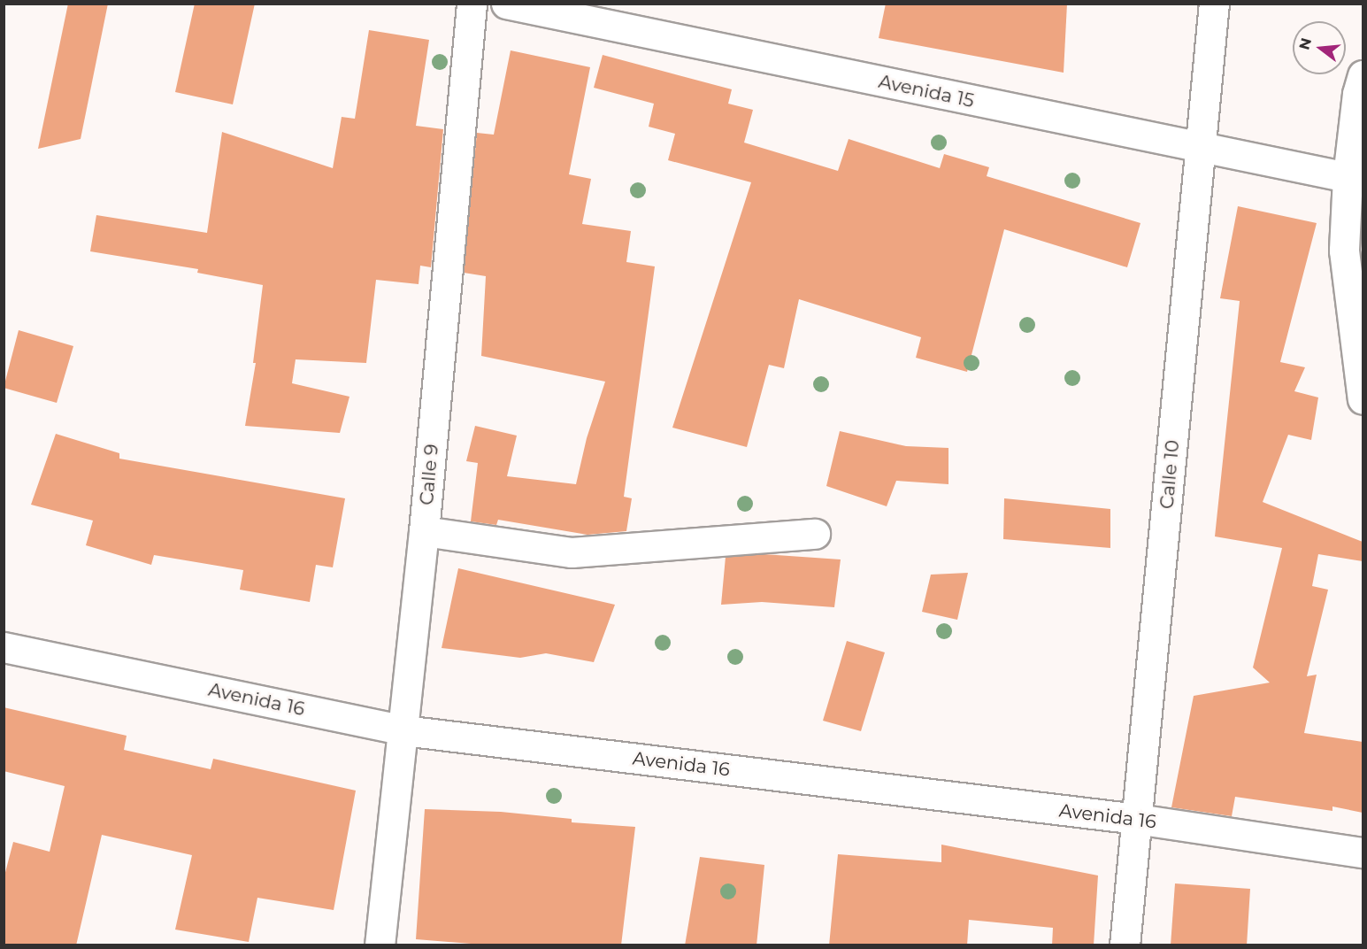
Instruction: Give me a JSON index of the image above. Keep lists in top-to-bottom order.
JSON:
{
  "streets": {
    "street": [
      "Avenida 15",
      "Calle 9",
      "Calle 10",
      "Avenida 16"
    ]
  },
  "crossings": [
    ["Avenida 15", "Calle 10"],
    ["Calle 9", "Avenida 16"],
    ["Calle 10", "Avenida 16"]
  ],
  "north": "left"
}
